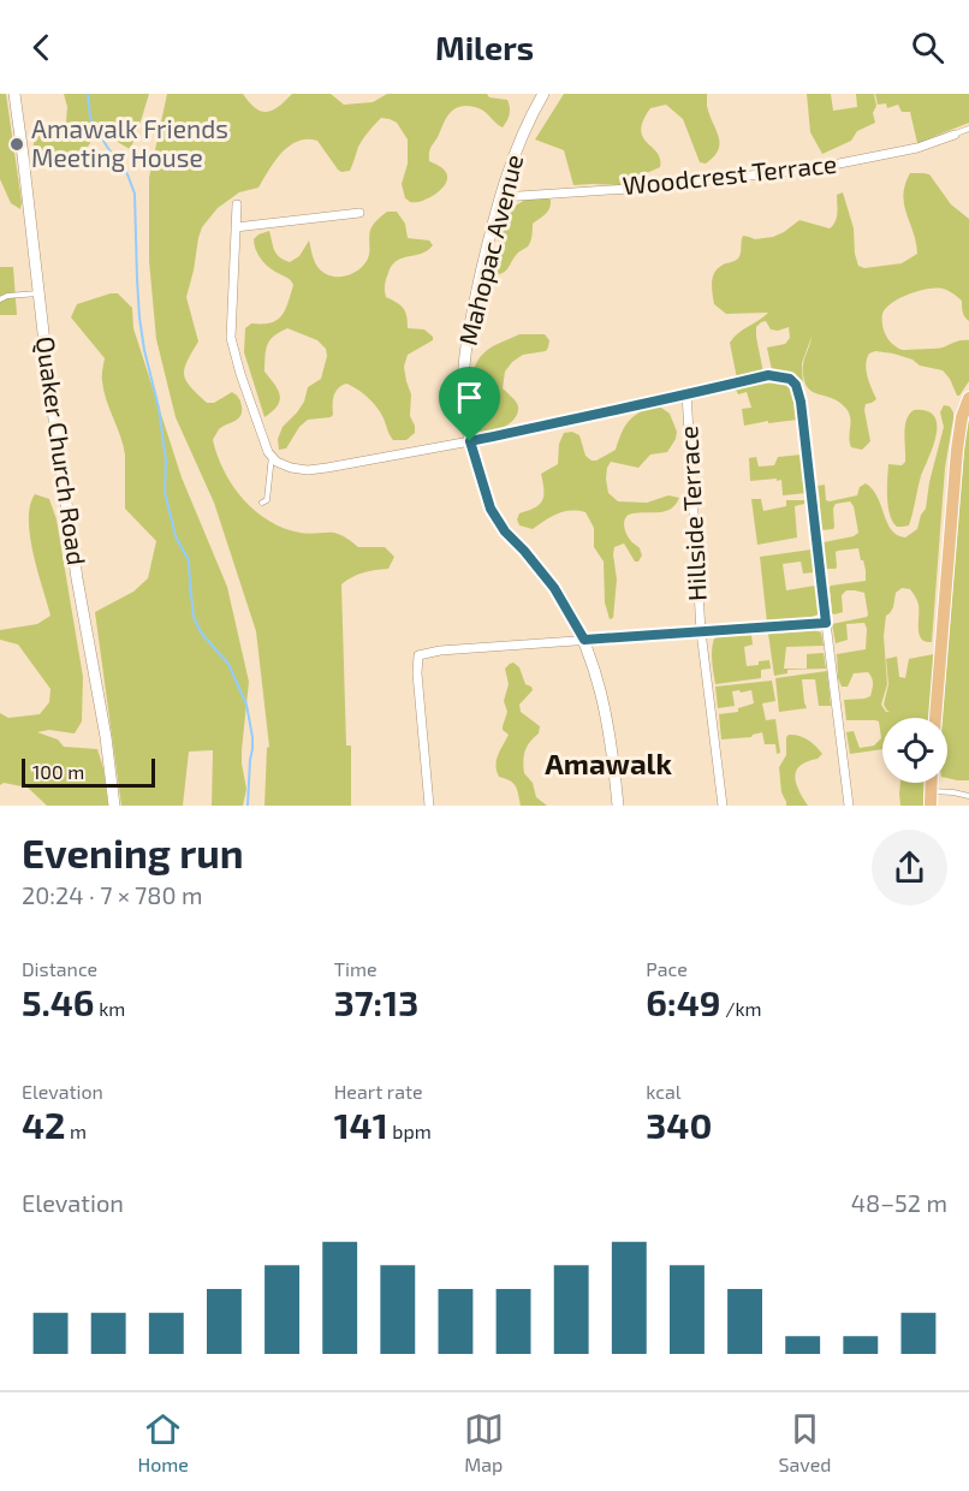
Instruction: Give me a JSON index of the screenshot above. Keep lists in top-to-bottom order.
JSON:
{
  "streets": {
    "street": [
      "Woodcrest Terrace",
      "Mahopac Avenue",
      "Quaker Church Road",
      "Hillside Terrace"
    ]
  },
  "crossings": [
    ["Woodcrest Terrace", "Mahopac Avenue"]
  ],
  "districts": ["Amawalk"],
  "places": ["Amawalk Friends Meeting House"],
  "scale_bar": "100 m",
  "page": {
    "header": "Milers",
    "scale": "100 m",
    "heading": ["Evening run", "20:24 · 7 × 780 m"],
    "stats": [
      ["Distance", "5.46 km"],
      ["Time", "37:13"],
      ["Pace", "6:49 /km"],
      ["Elevation", "42 m"],
      ["Heart rate", "141 bpm"],
      ["kcal", "340"]
    ],
    "chart": ["Elevation", "48–52 m"],
    "tabs": ["Home", "Map", "Saved"]
  }
}
